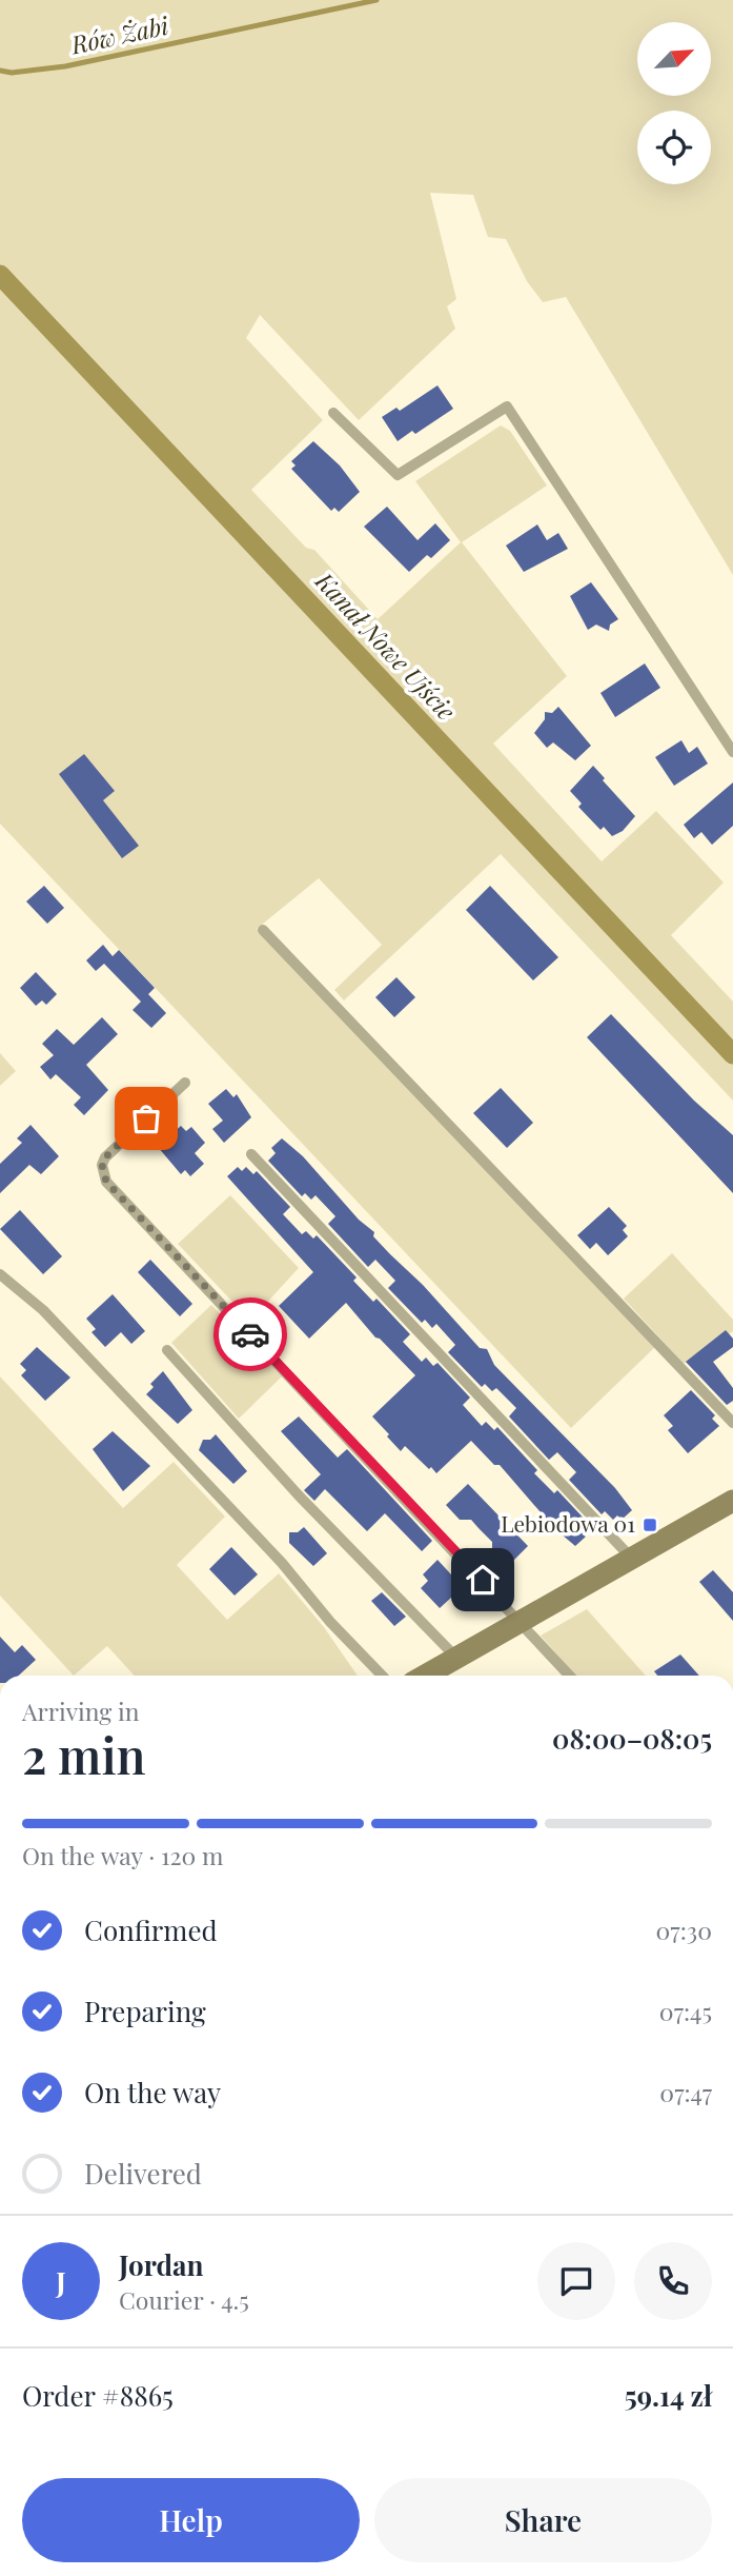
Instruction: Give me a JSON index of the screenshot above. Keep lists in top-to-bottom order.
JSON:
{
  "water": ["Rów Żabi", "Kanał Nowe Ujście"],
  "places": {
    "transit": ["Lebiodowa 01"]
  },
  "north": "top right",
  "page": {
    "heading": ["2 min", "Arriving in", "08:00–08:05"],
    "panel": [
      "Jordan",
      "Courier · 4.5",
      "Order #8865",
      "59.14 zł"
    ],
    "bar": "On the way · 120 m",
    "list": [
      ["Confirmed", "07:30"],
      ["Preparing", "07:45"],
      ["On the way", "07:47"],
      "Delivered"
    ],
    "round": "J",
    "buttons": ["Help", "Share"]
  }
}
